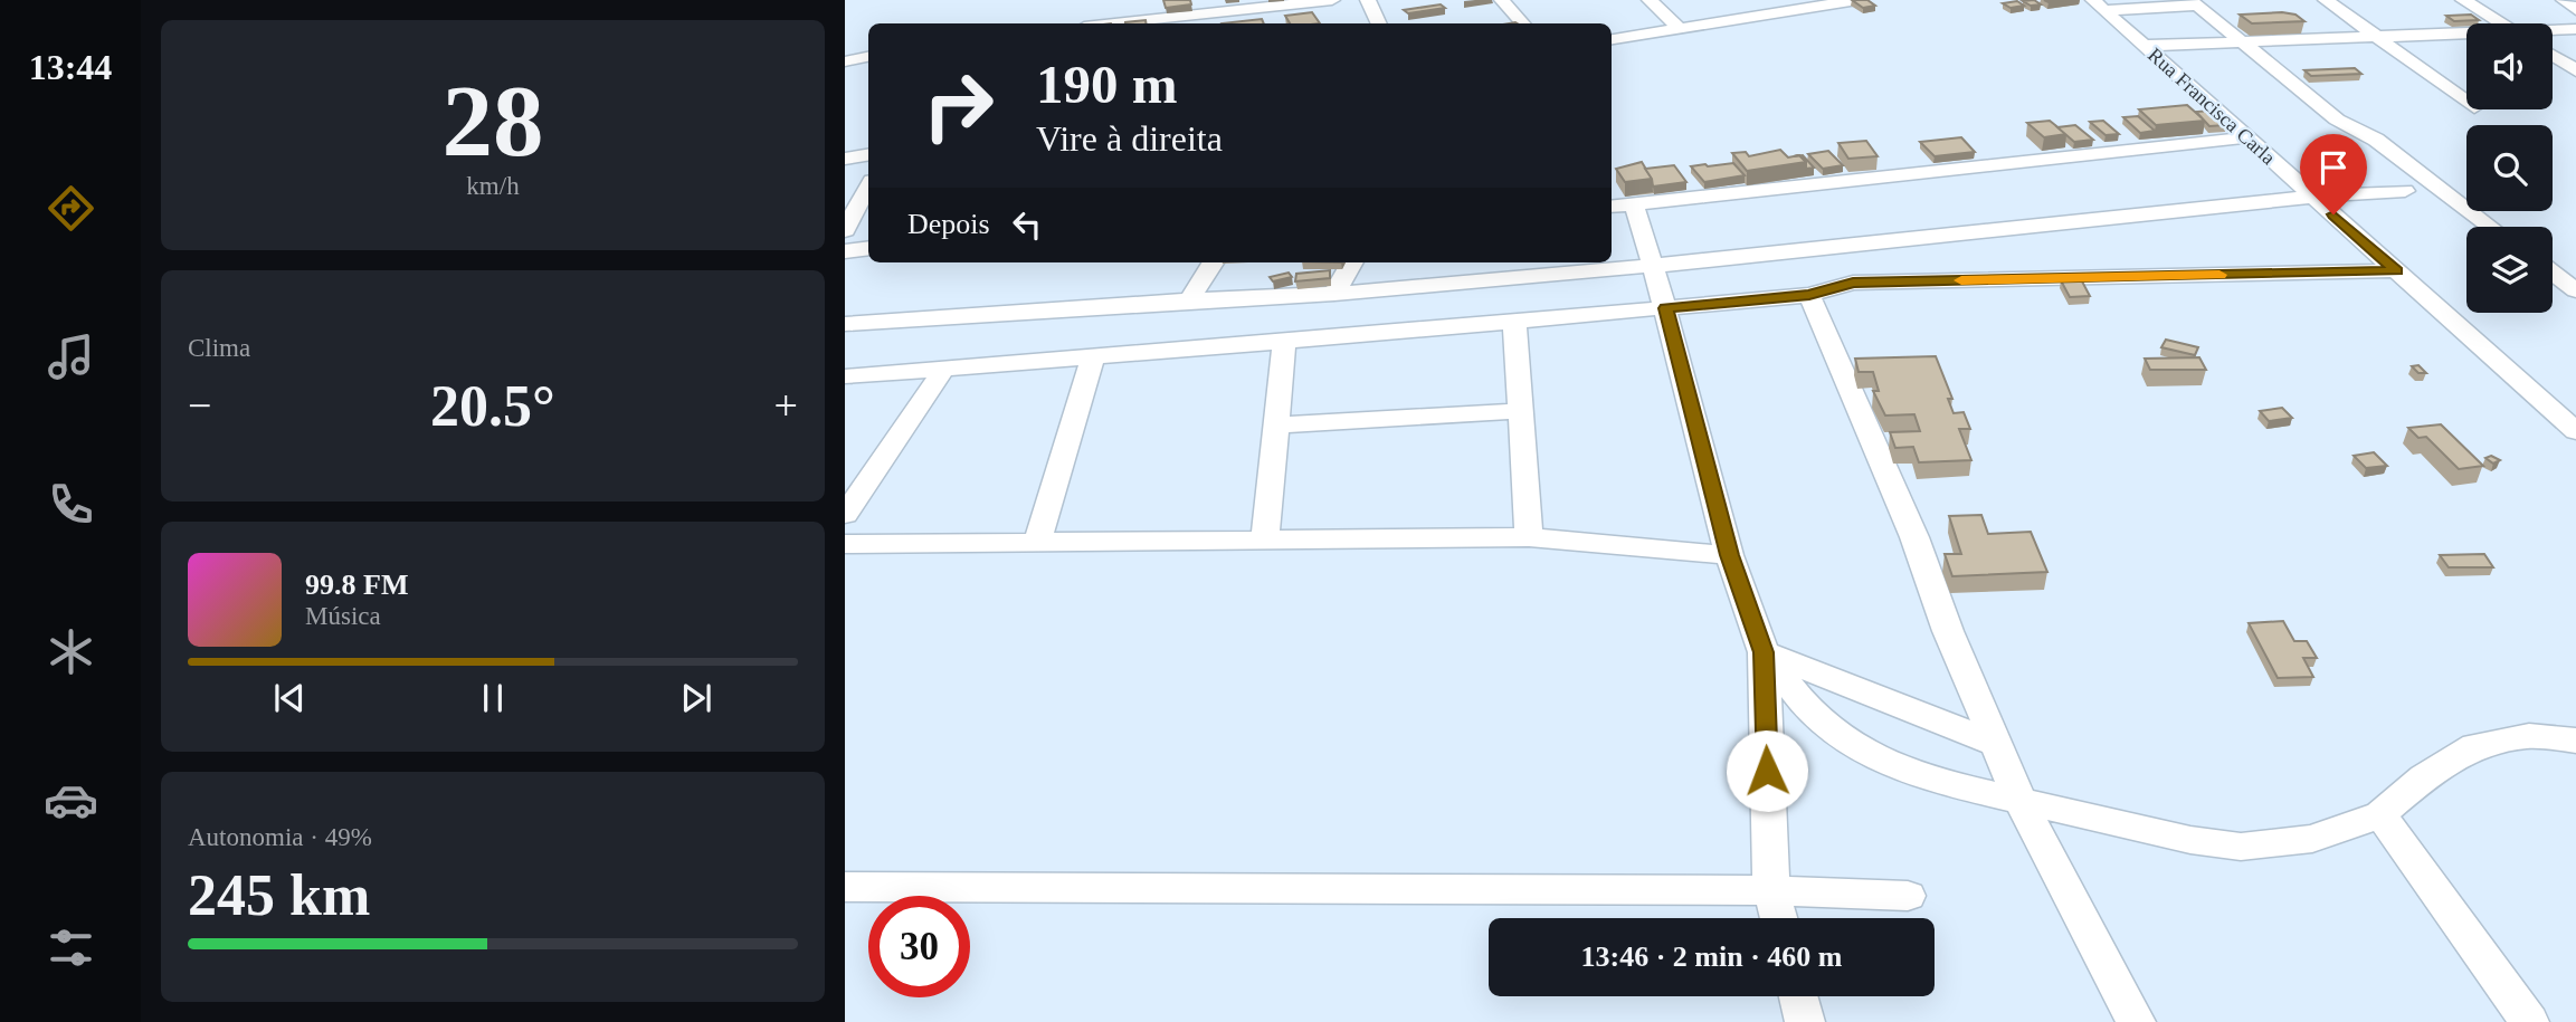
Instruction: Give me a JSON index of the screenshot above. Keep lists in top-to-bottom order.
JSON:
{
  "streets": {
    "street": ["Rua Francisca Carla"]
  },
  "page": {
    "tabs": "13:44",
    "tile": [
      ["28", "km/h"],
      "Clima",
      ["Autonomia · 49%", "245 km"]
    ],
    "turn": ["190 m", "Vire à direita"],
    "then": "Depois",
    "heat": ["−", "20.5°", "+"],
    "song": ["99.8 FM", "Música"],
    "limit": "30",
    "trip": "13:46 · 2 min · 460 m"
  }
}
